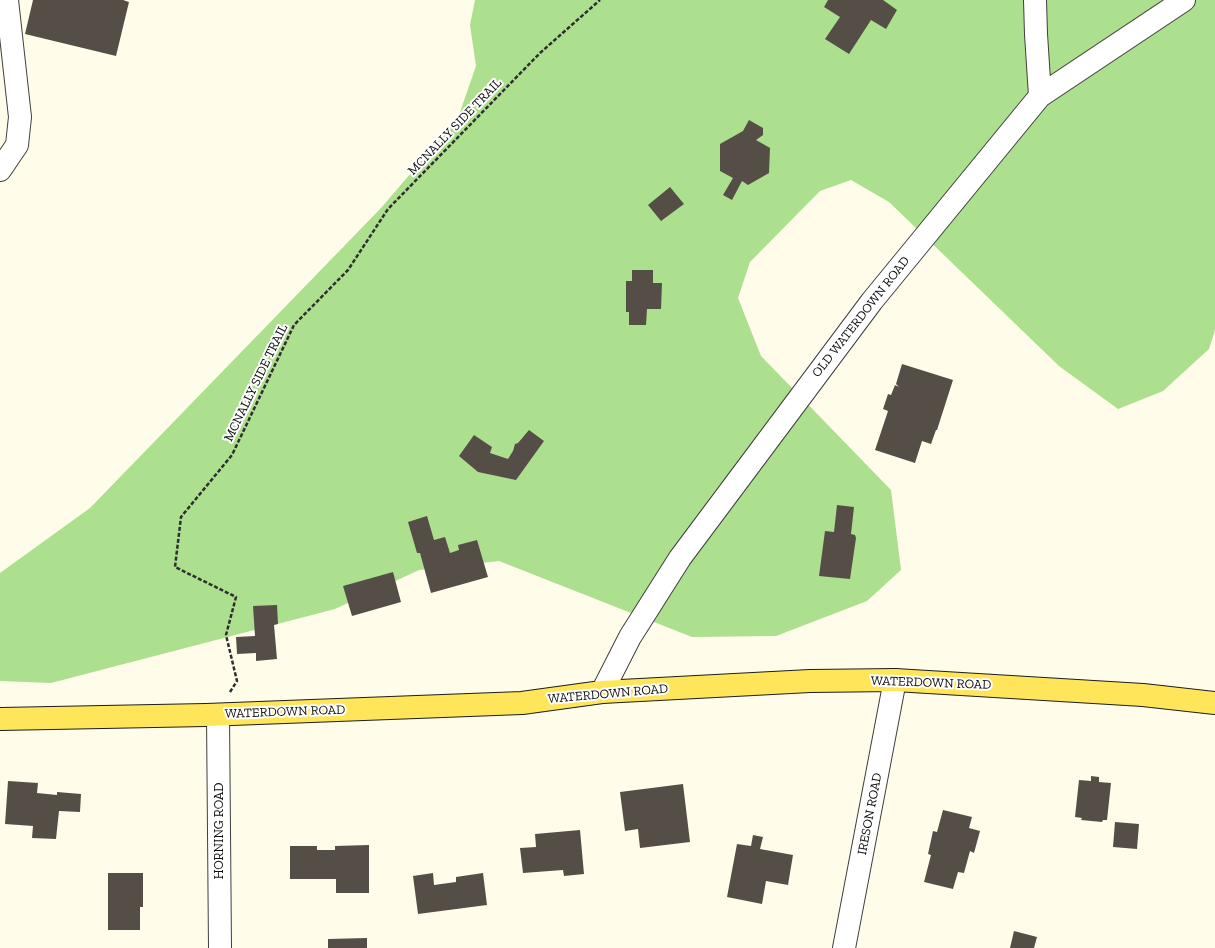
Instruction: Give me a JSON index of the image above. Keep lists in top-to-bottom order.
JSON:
{
  "streets": {
    "main road": ["WATERDOWN ROAD"],
    "street": ["OLD WATERDOWN ROAD", "IRESON ROAD", "HORNING ROAD"],
    "path": ["MCNALLY SIDE TRAIL"]
  },
  "crossings": [
    ["MCNALLY SIDE TRAIL", "WATERDOWN ROAD"],
    ["MCNALLY SIDE TRAIL", "HORNING ROAD"],
    ["OLD WATERDOWN ROAD", "WATERDOWN ROAD"],
    ["WATERDOWN ROAD", "IRESON ROAD"],
    ["WATERDOWN ROAD", "HORNING ROAD"]
  ]
}
